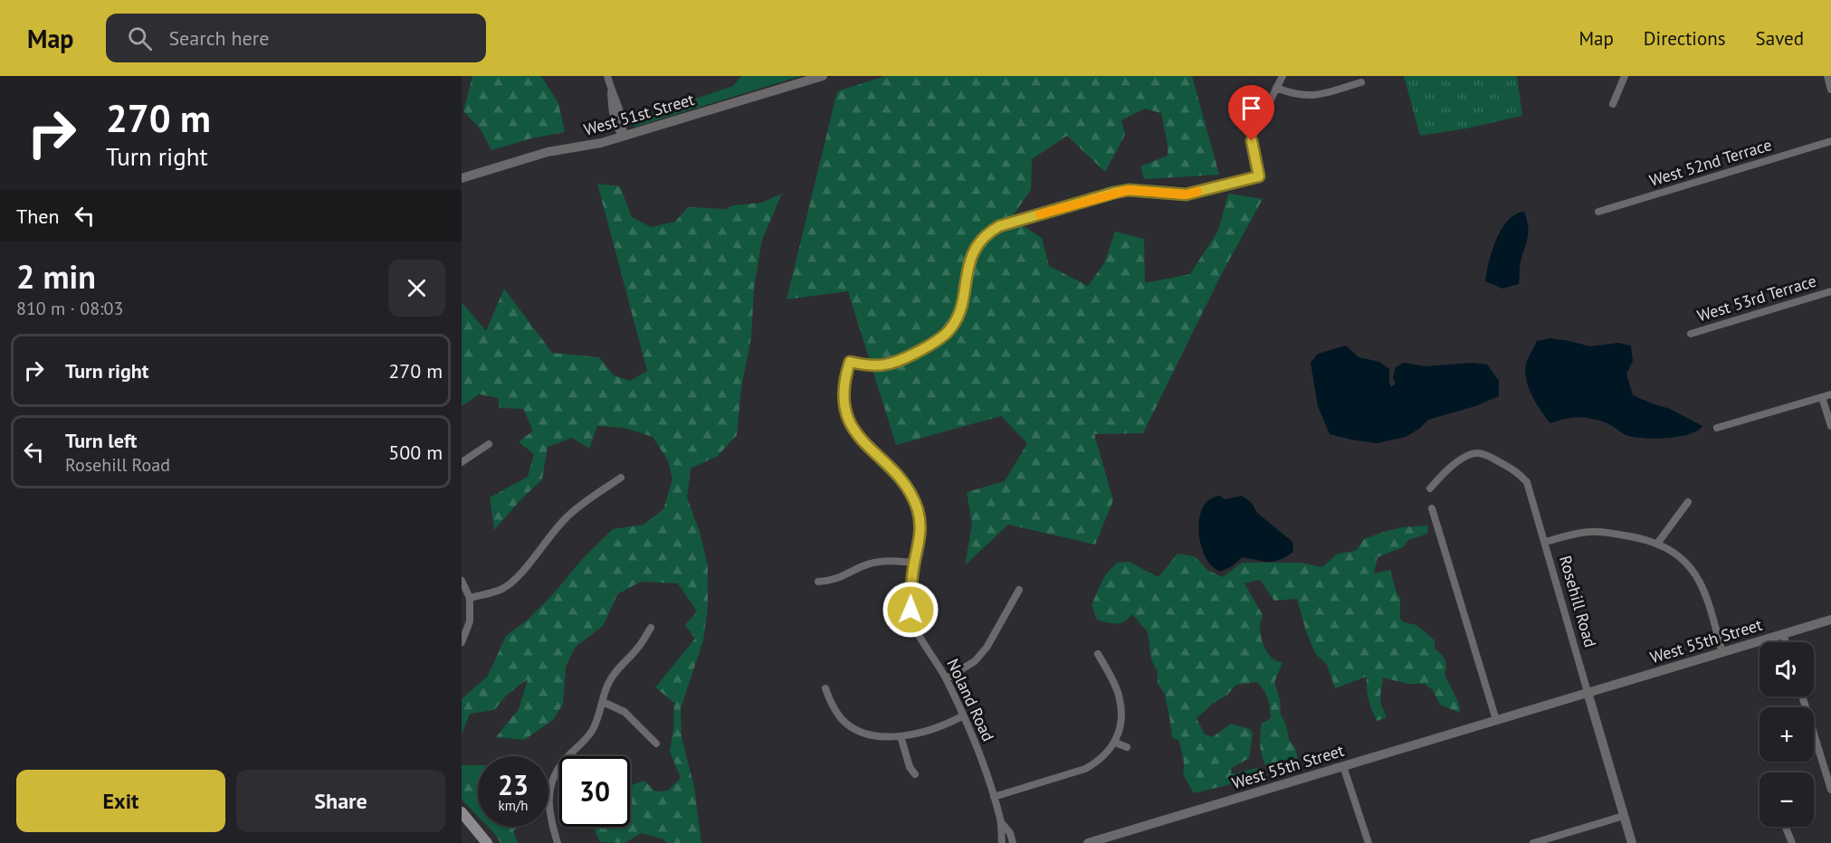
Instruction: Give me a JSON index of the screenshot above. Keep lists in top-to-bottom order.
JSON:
{
  "streets": {
    "street": [
      "West 51st Street",
      "West 52nd Terrace",
      "West 53rd Terrace",
      "Rosehill Road",
      "West 55th Street",
      "Noland Road"
    ]
  },
  "crossings": [
    ["Rosehill Road", "West 55th Street"]
  ],
  "page": {
    "header": "Map",
    "search": "Search here",
    "nav": ["Map", "Directions", "Saved"],
    "turn": ["270 m", "Turn right"],
    "then": "Then",
    "heading": ["2 min", "810 m · 08:03"],
    "list": [
      {
        "name": "Turn right",
        "value": "270 m"
      },
      {
        "name": "Turn left",
        "note": "Rosehill Road",
        "value": "500 m"
      }
    ],
    "map_buttons": ["+", "−"],
    "speed": "23 km/h",
    "limit": "30",
    "buttons": ["Exit", "Share"]
  }
}
